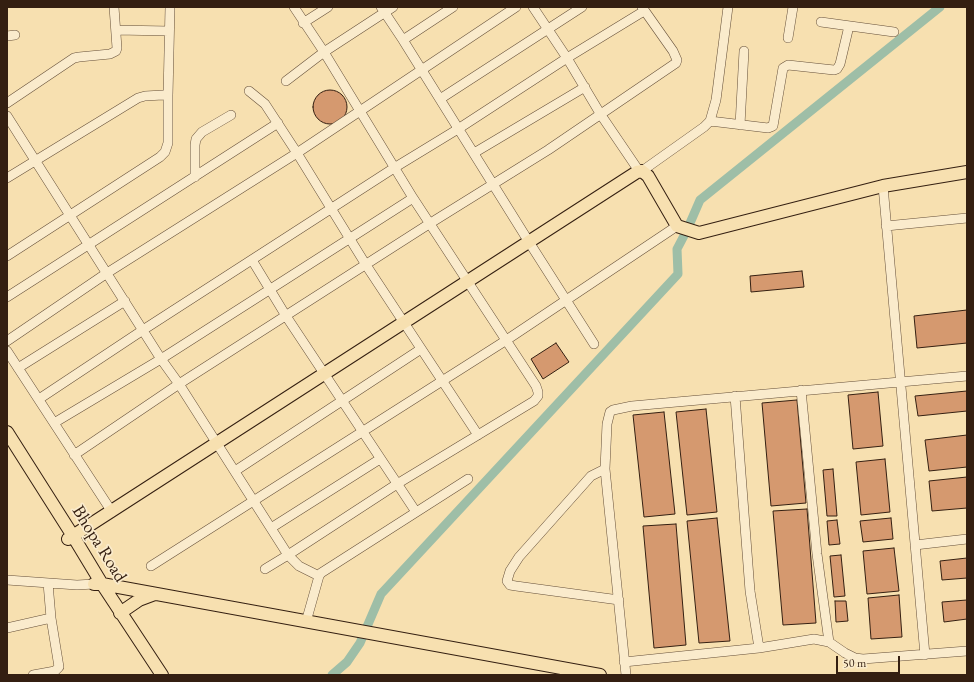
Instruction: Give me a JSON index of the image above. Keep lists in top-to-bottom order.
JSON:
{
  "streets": {
    "main road": ["Bhopa Road"]
  },
  "scale_bar": "50 m"
}
